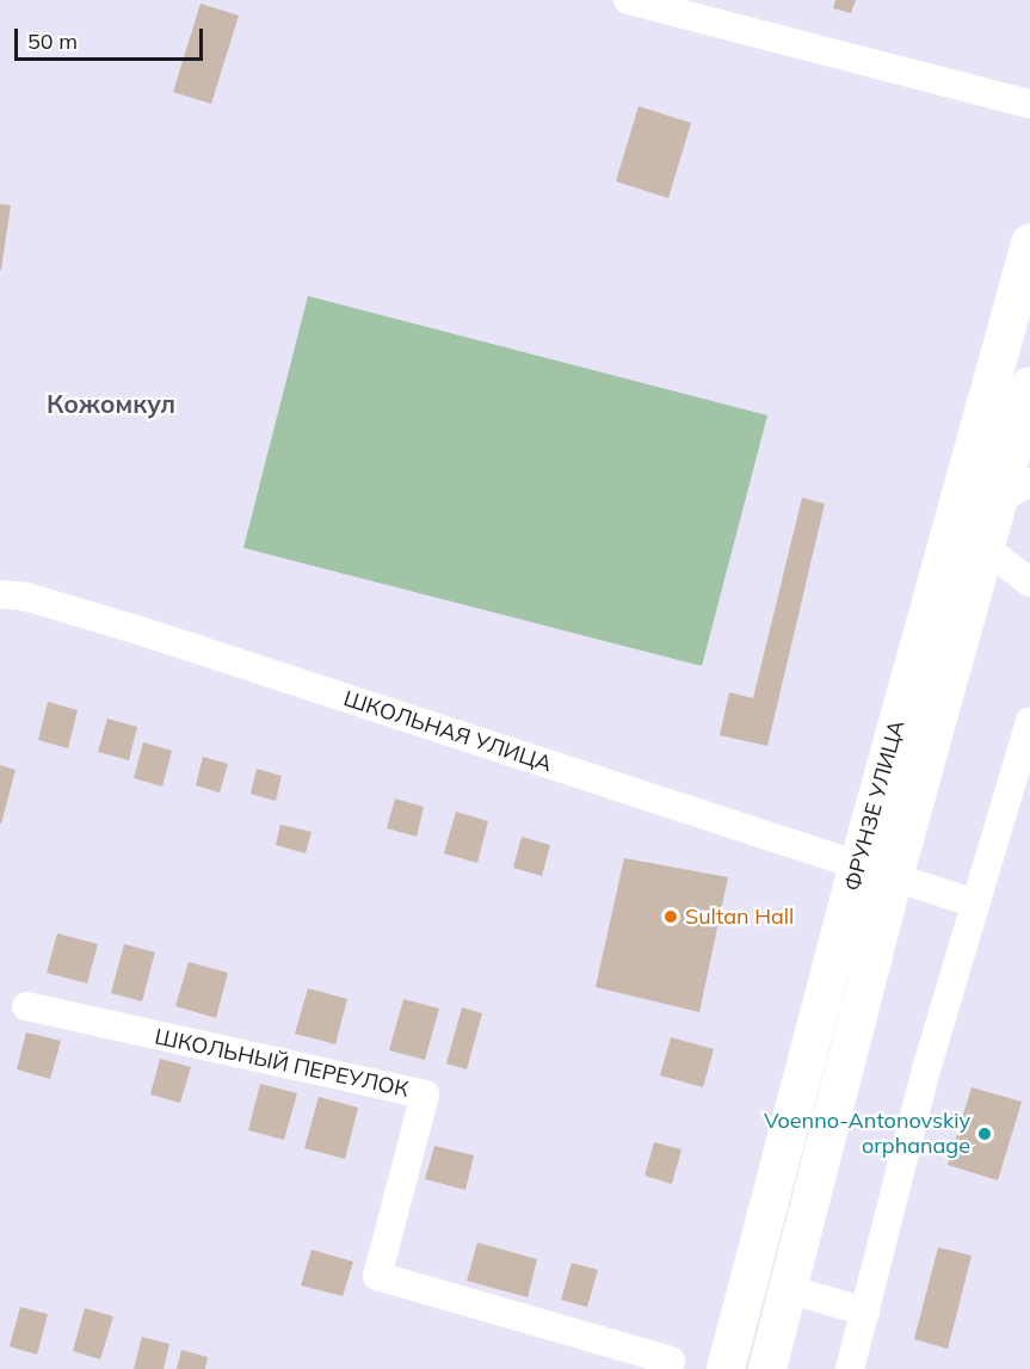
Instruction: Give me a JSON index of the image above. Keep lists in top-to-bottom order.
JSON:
{
  "streets": {
    "main road": ["ФРУНЗЕ УЛИЦА"],
    "street": ["ШКОЛЬНАЯ УЛИЦА", "ШКОЛЬНЫЙ ПЕРЕУЛОК"]
  },
  "crossings": [
    ["ШКОЛЬНАЯ УЛИЦА", "ФРУНЗЕ УЛИЦА"]
  ],
  "districts": ["Кожомкул"],
  "places": ["Sultan Hall", "Voenno-Antonovskiy orphanage"],
  "scale_bar": "50 m"
}
